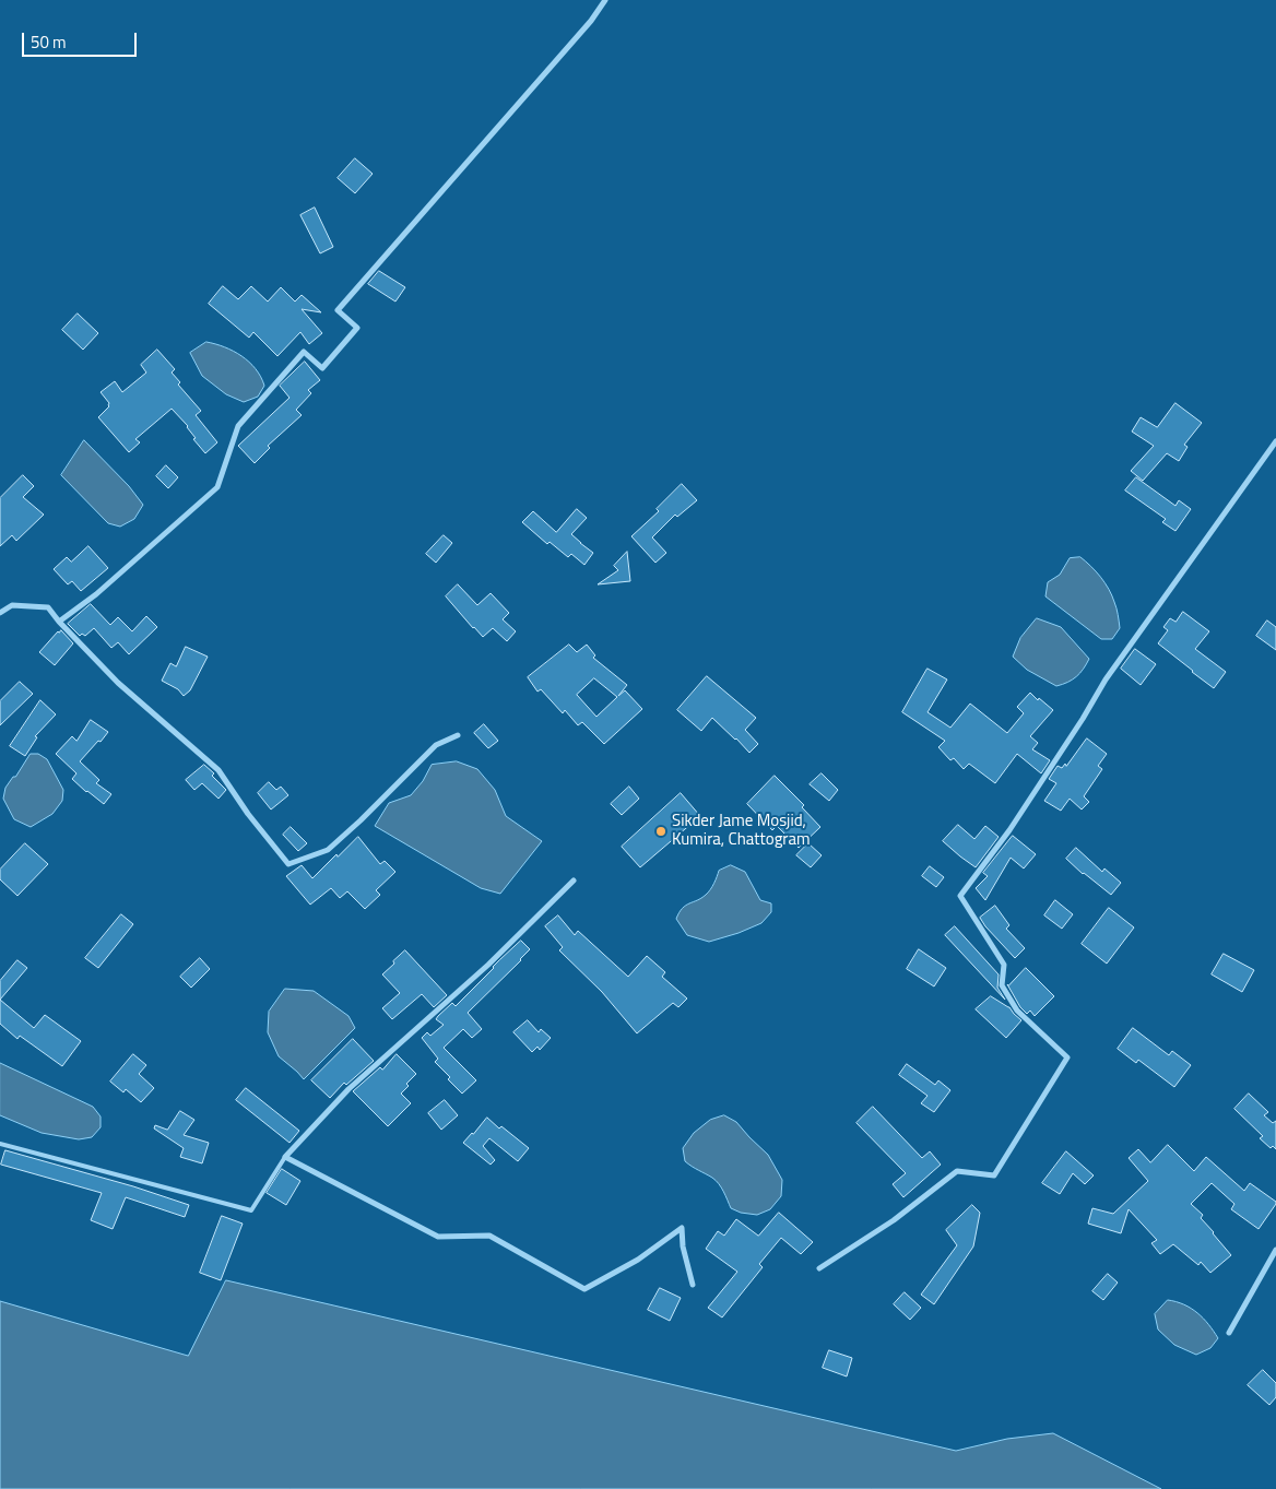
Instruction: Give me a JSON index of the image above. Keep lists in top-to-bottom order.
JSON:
{
  "places": ["Sikder Jame Mosjid, Kumira, Chattogram"],
  "scale_bar": "50 m"
}
